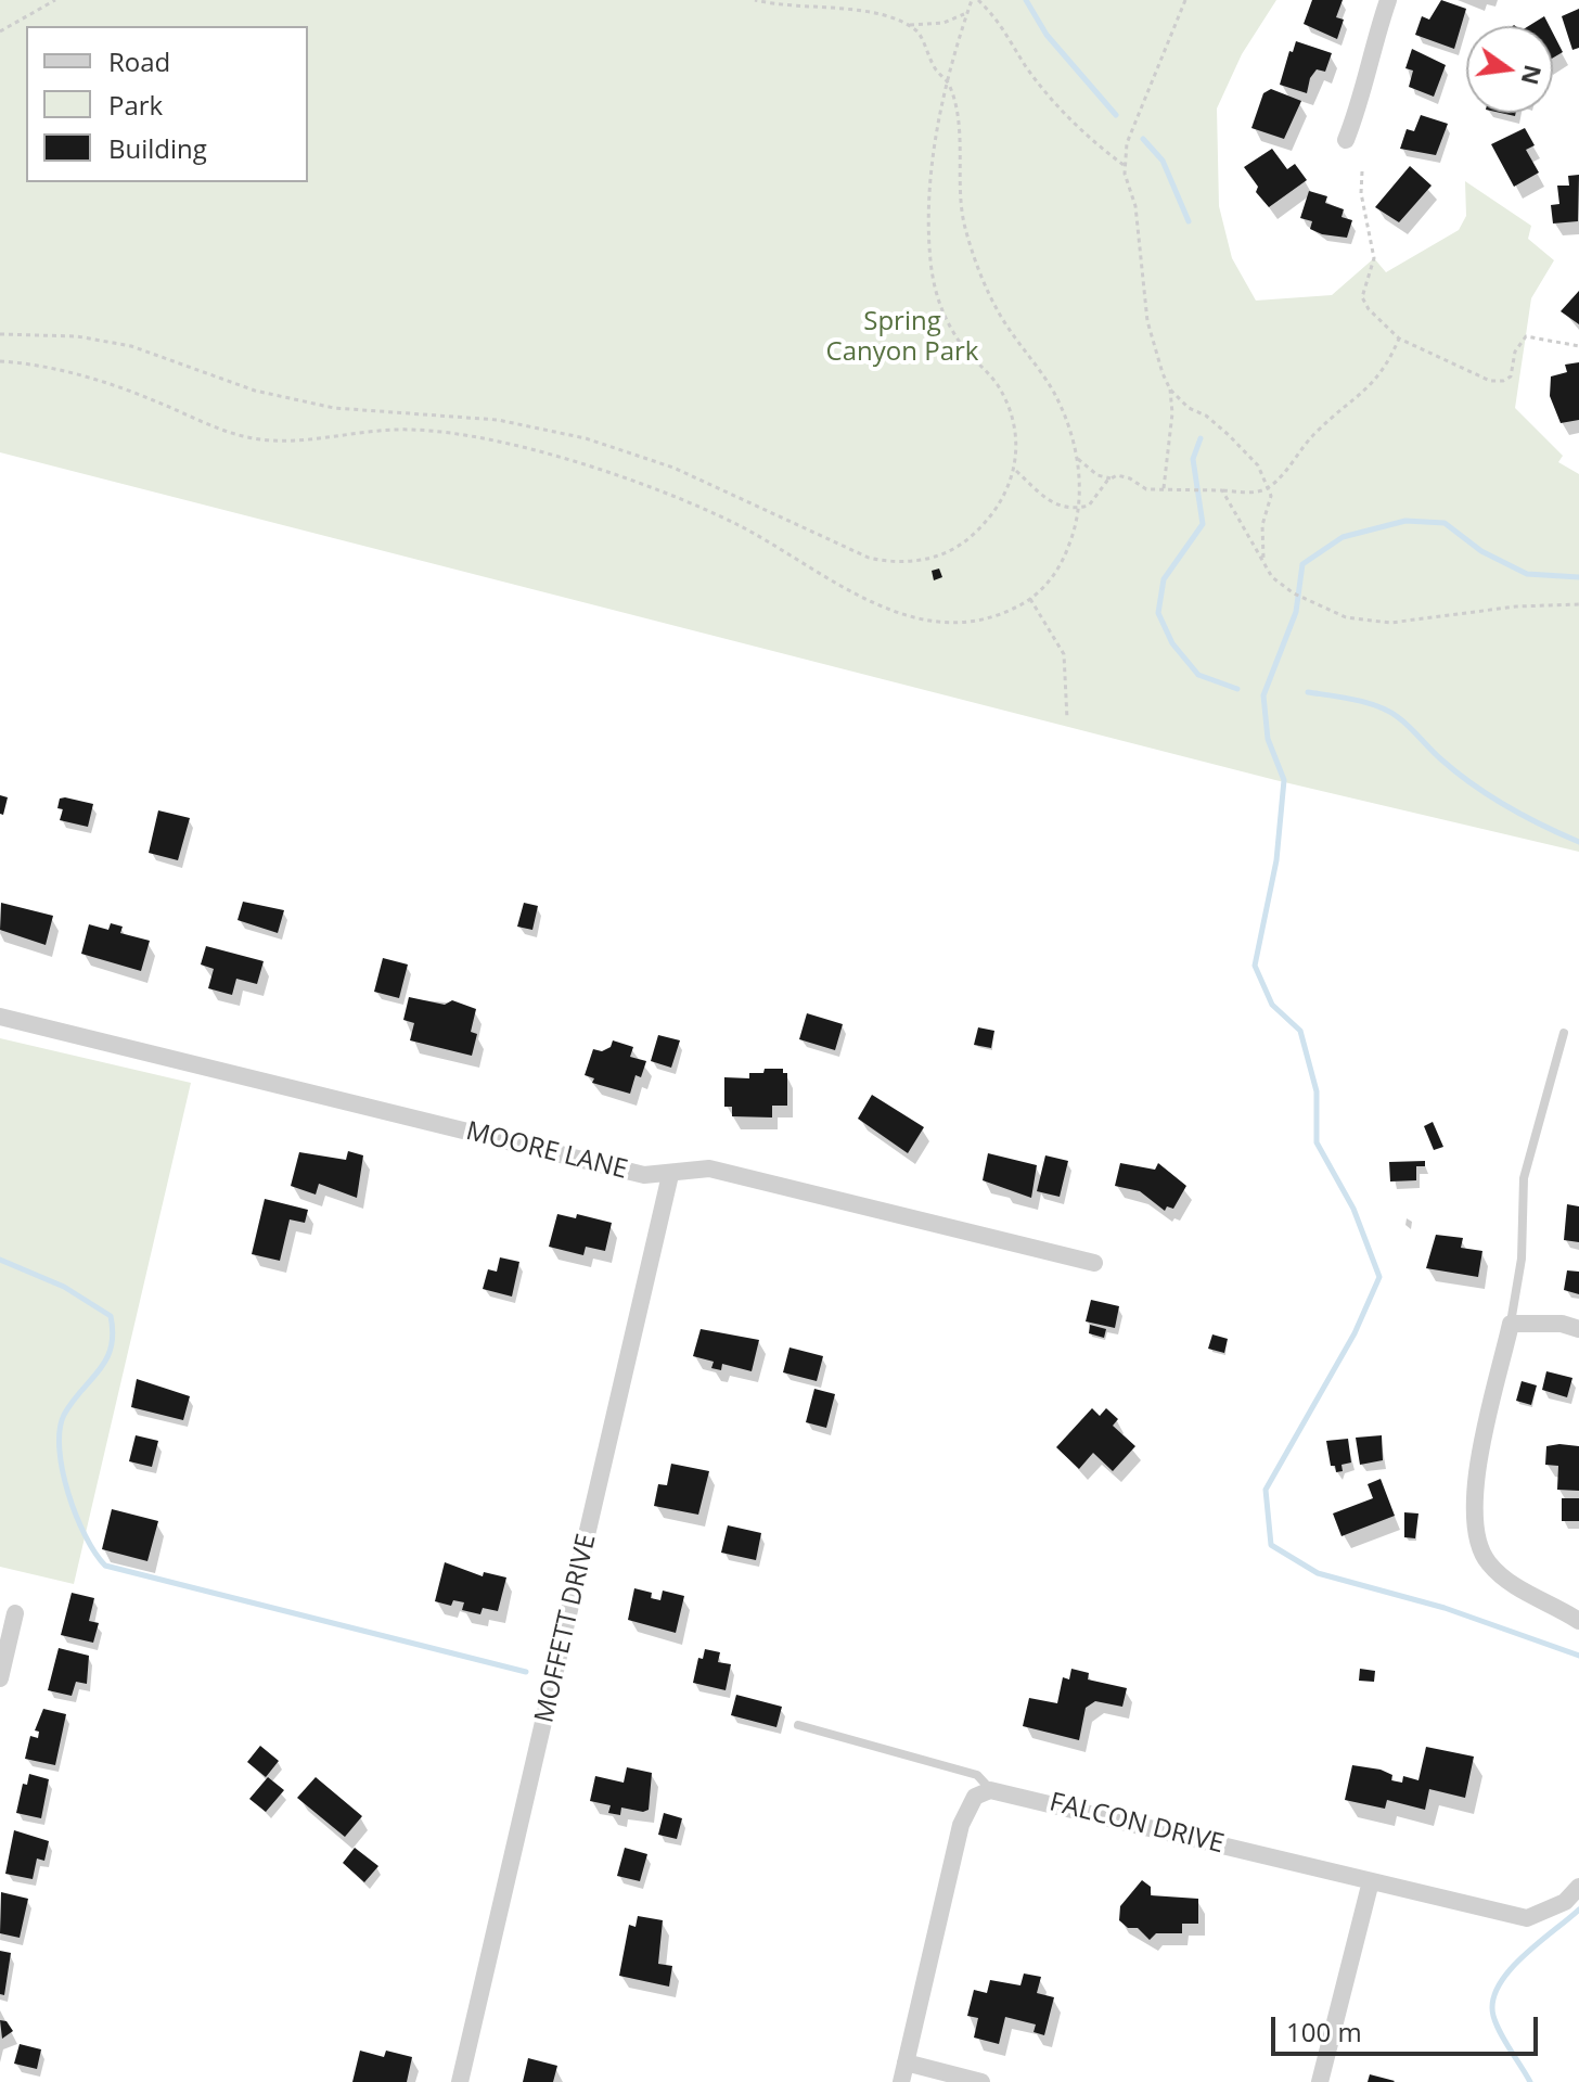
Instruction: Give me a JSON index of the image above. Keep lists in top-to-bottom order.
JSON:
{
  "streets": {
    "street": ["MOORE LANE", "MOFFETT DRIVE", "FALCON DRIVE"]
  },
  "crossings": [
    ["MOORE LANE", "MOFFETT DRIVE"]
  ],
  "parks": ["Spring Canyon Park"],
  "legend": ["Road", "Park", "Building"],
  "scale_bar": "100 m",
  "north": "right"
}
